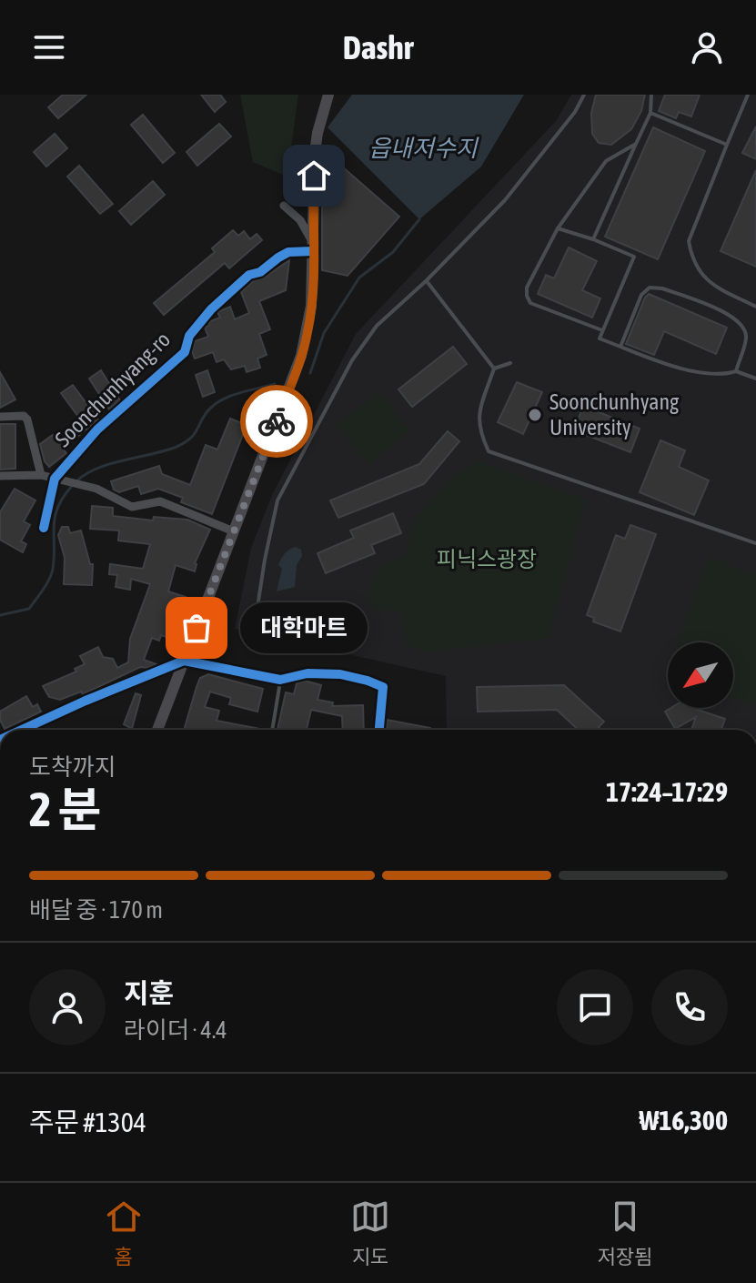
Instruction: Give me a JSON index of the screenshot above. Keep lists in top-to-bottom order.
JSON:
{
  "streets": {
    "street": ["Soonchunhyang-ro"]
  },
  "water": ["읍내저수지"],
  "parks": ["피닉스광장"],
  "places": ["Soonchunhyang University", "대학마트"],
  "north": "bottom left",
  "page": {
    "header": "Dashr",
    "bubble": "대학마트",
    "heading": ["2 분", "도착까지", "17:24–17:29"],
    "panel": [
      "지훈",
      "라이더 · 4.4",
      "주문 #1304",
      "₩16,300"
    ],
    "bar": "배달 중 · 170 m",
    "tabs": ["홈", "지도", "저장됨"]
  }
}
